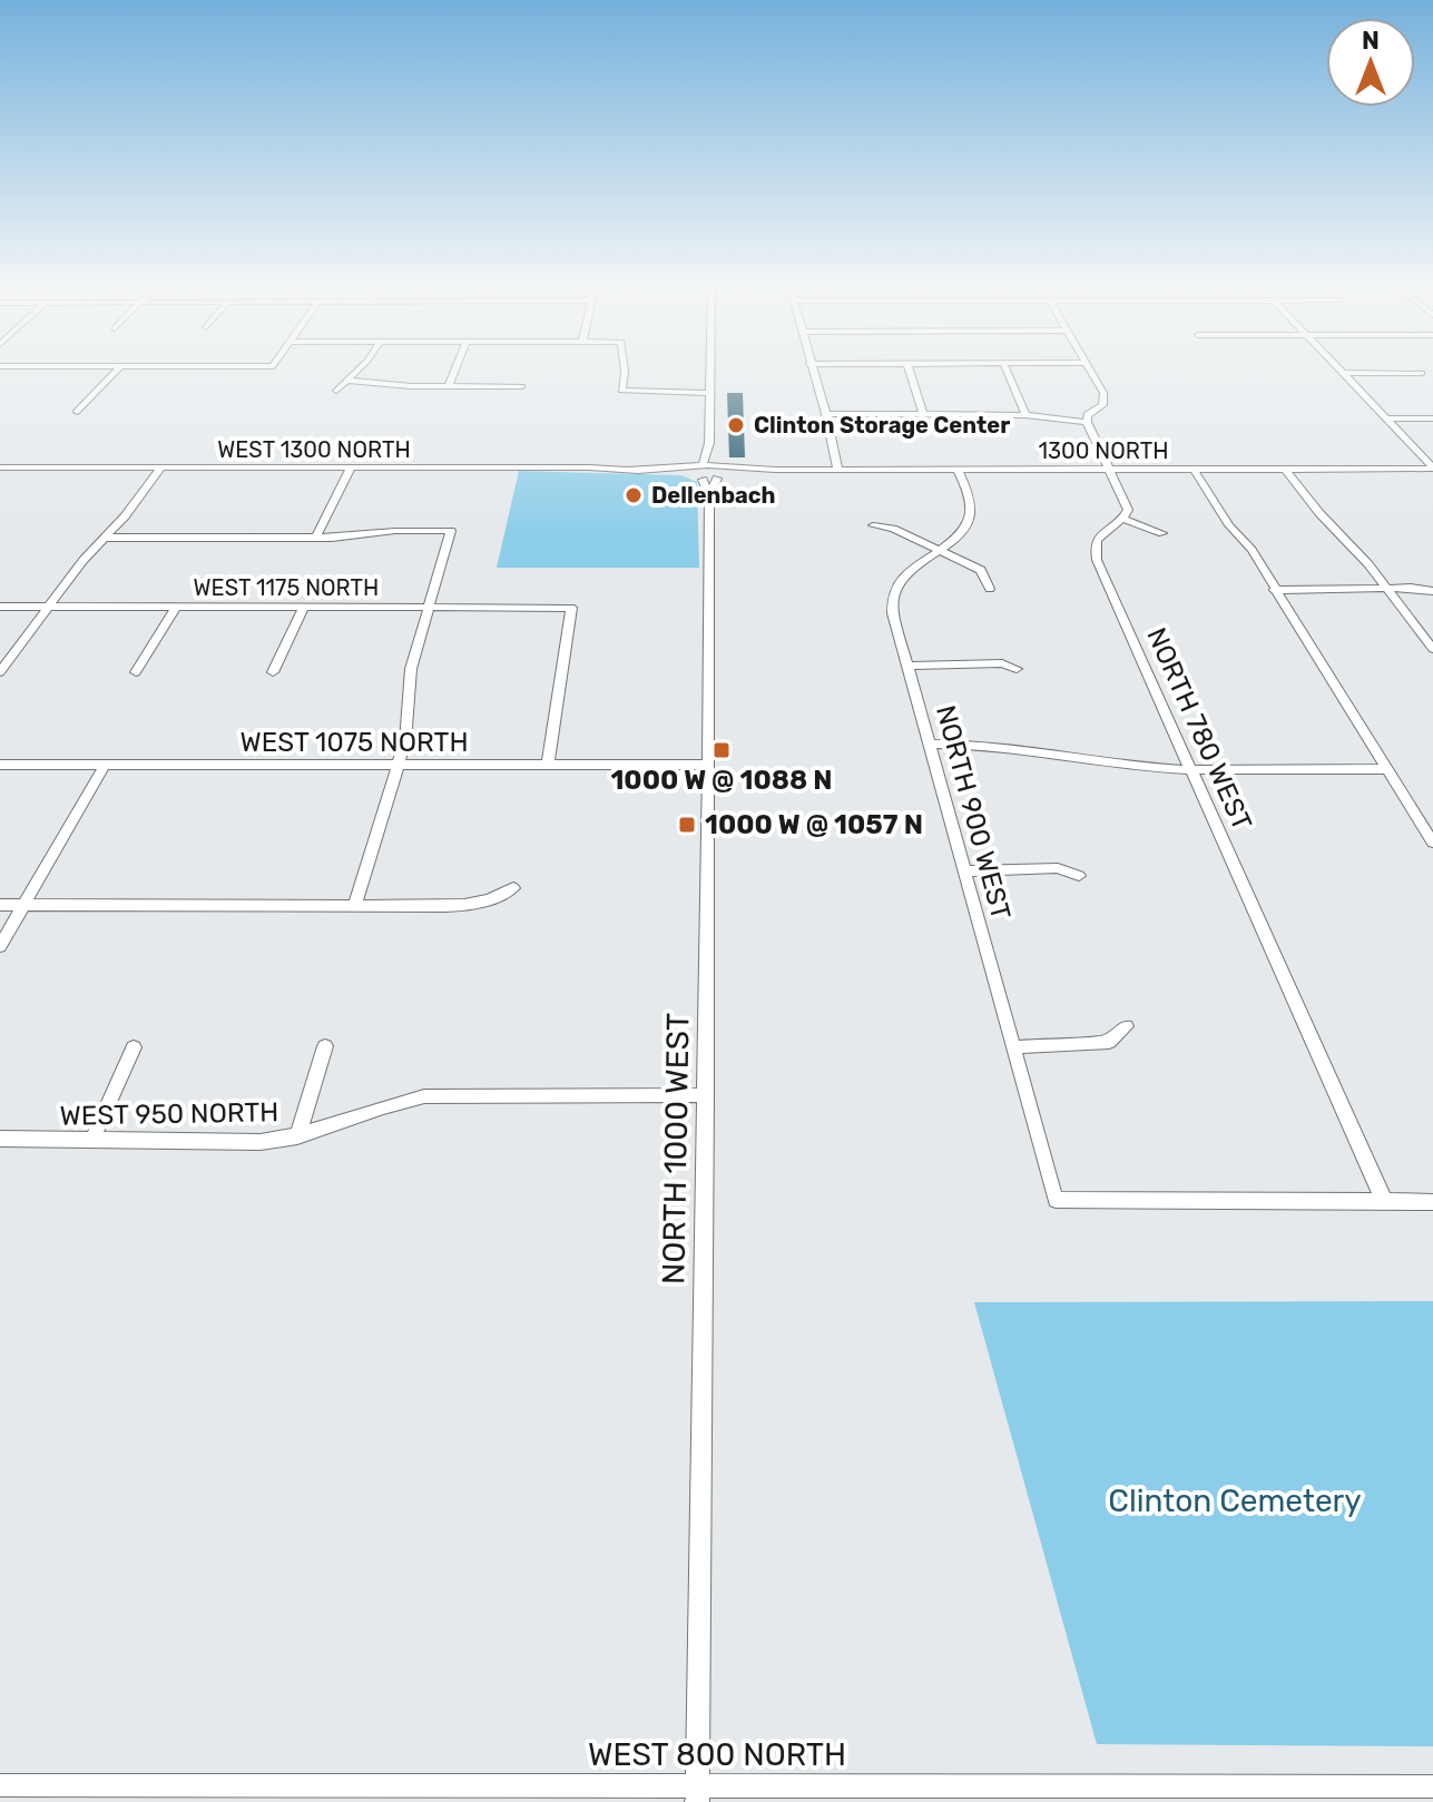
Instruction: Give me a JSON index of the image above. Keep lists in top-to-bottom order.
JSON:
{
  "streets": {
    "street": [
      "WEST 1300 NORTH",
      "1300 NORTH",
      "WEST 1175 NORTH",
      "NORTH 780 WEST",
      "WEST 1075 NORTH",
      "NORTH 900 WEST",
      "WEST 950 NORTH",
      "NORTH 1000 WEST",
      "WEST 800 NORTH"
    ]
  },
  "crossings": [
    ["WEST 1300 NORTH", "NORTH 1000 WEST"],
    ["1300 NORTH", "NORTH 900 WEST"],
    ["1300 NORTH", "NORTH 1000 WEST"],
    ["WEST 1175 NORTH", "WEST 1075 NORTH"],
    ["NORTH 780 WEST", "NORTH 900 WEST"],
    ["WEST 1075 NORTH", "NORTH 1000 WEST"],
    ["WEST 950 NORTH", "NORTH 1000 WEST"],
    ["NORTH 1000 WEST", "WEST 800 NORTH"]
  ],
  "parks": ["Clinton Cemetery"],
  "places": {
    "other": ["Clinton Storage Center", "Dellenbach"],
    "transit": ["1000 W @ 1088 N", "1000 W @ 1057 N"]
  },
  "north": "top"
}
